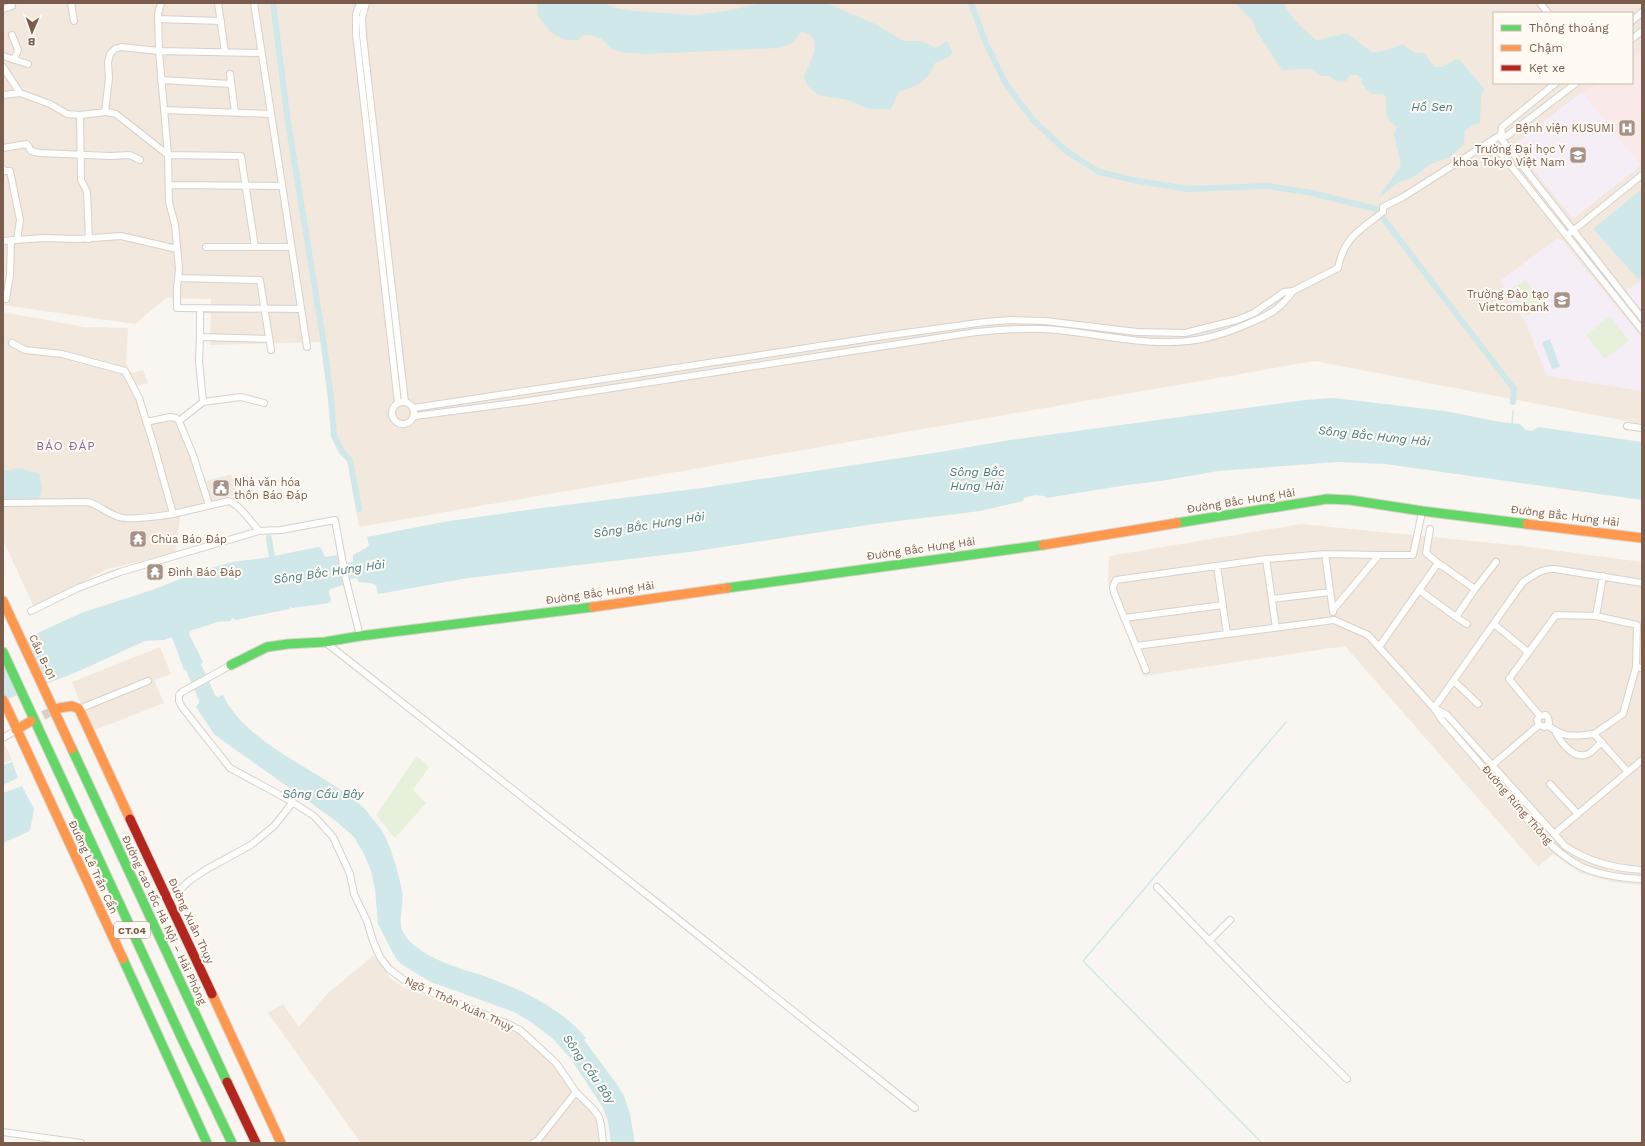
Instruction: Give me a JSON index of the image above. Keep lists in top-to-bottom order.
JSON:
{
  "streets": {
    "main road": [
      "Đường Bắc Hưng Hải",
      "Cầu B-01",
      "Đường Lê Trần Cẩn",
      "Đường cao tốc Hà Nội – Hải Phòng",
      "Đường Xuân Thụy",
      "CT.04"
    ],
    "street": ["Đường Rừng Thông", "Ngõ 1 Thôn Xuân Thụy"]
  },
  "crossings": [
    ["Đường Bắc Hưng Hải", "Ngõ 1 Thôn Xuân Thụy"],
    ["Cầu B-01", "Đường cao tốc Hà Nội – Hải Phòng"]
  ],
  "districts": ["BÁO ĐÁP"],
  "water": ["Hồ Sen", "Sông Bắc Hưng Hải", "Sông Cầu Bây"],
  "places": {
    "hospital": ["Bệnh viện KUSUMI"],
    "school or university": ["Trường Đại học Y khoa Tokyo Việt Nam", "Trường Đào tạo Vietcombank"],
    "public building": ["Nhà văn hóa thôn Báo Đáp"],
    "temple": ["Chùa Báo Đáp", "Đình Báo Đáp"]
  },
  "legend": ["Thông thoáng", "Chậm", "Kẹt xe"],
  "north": "bottom"
}
